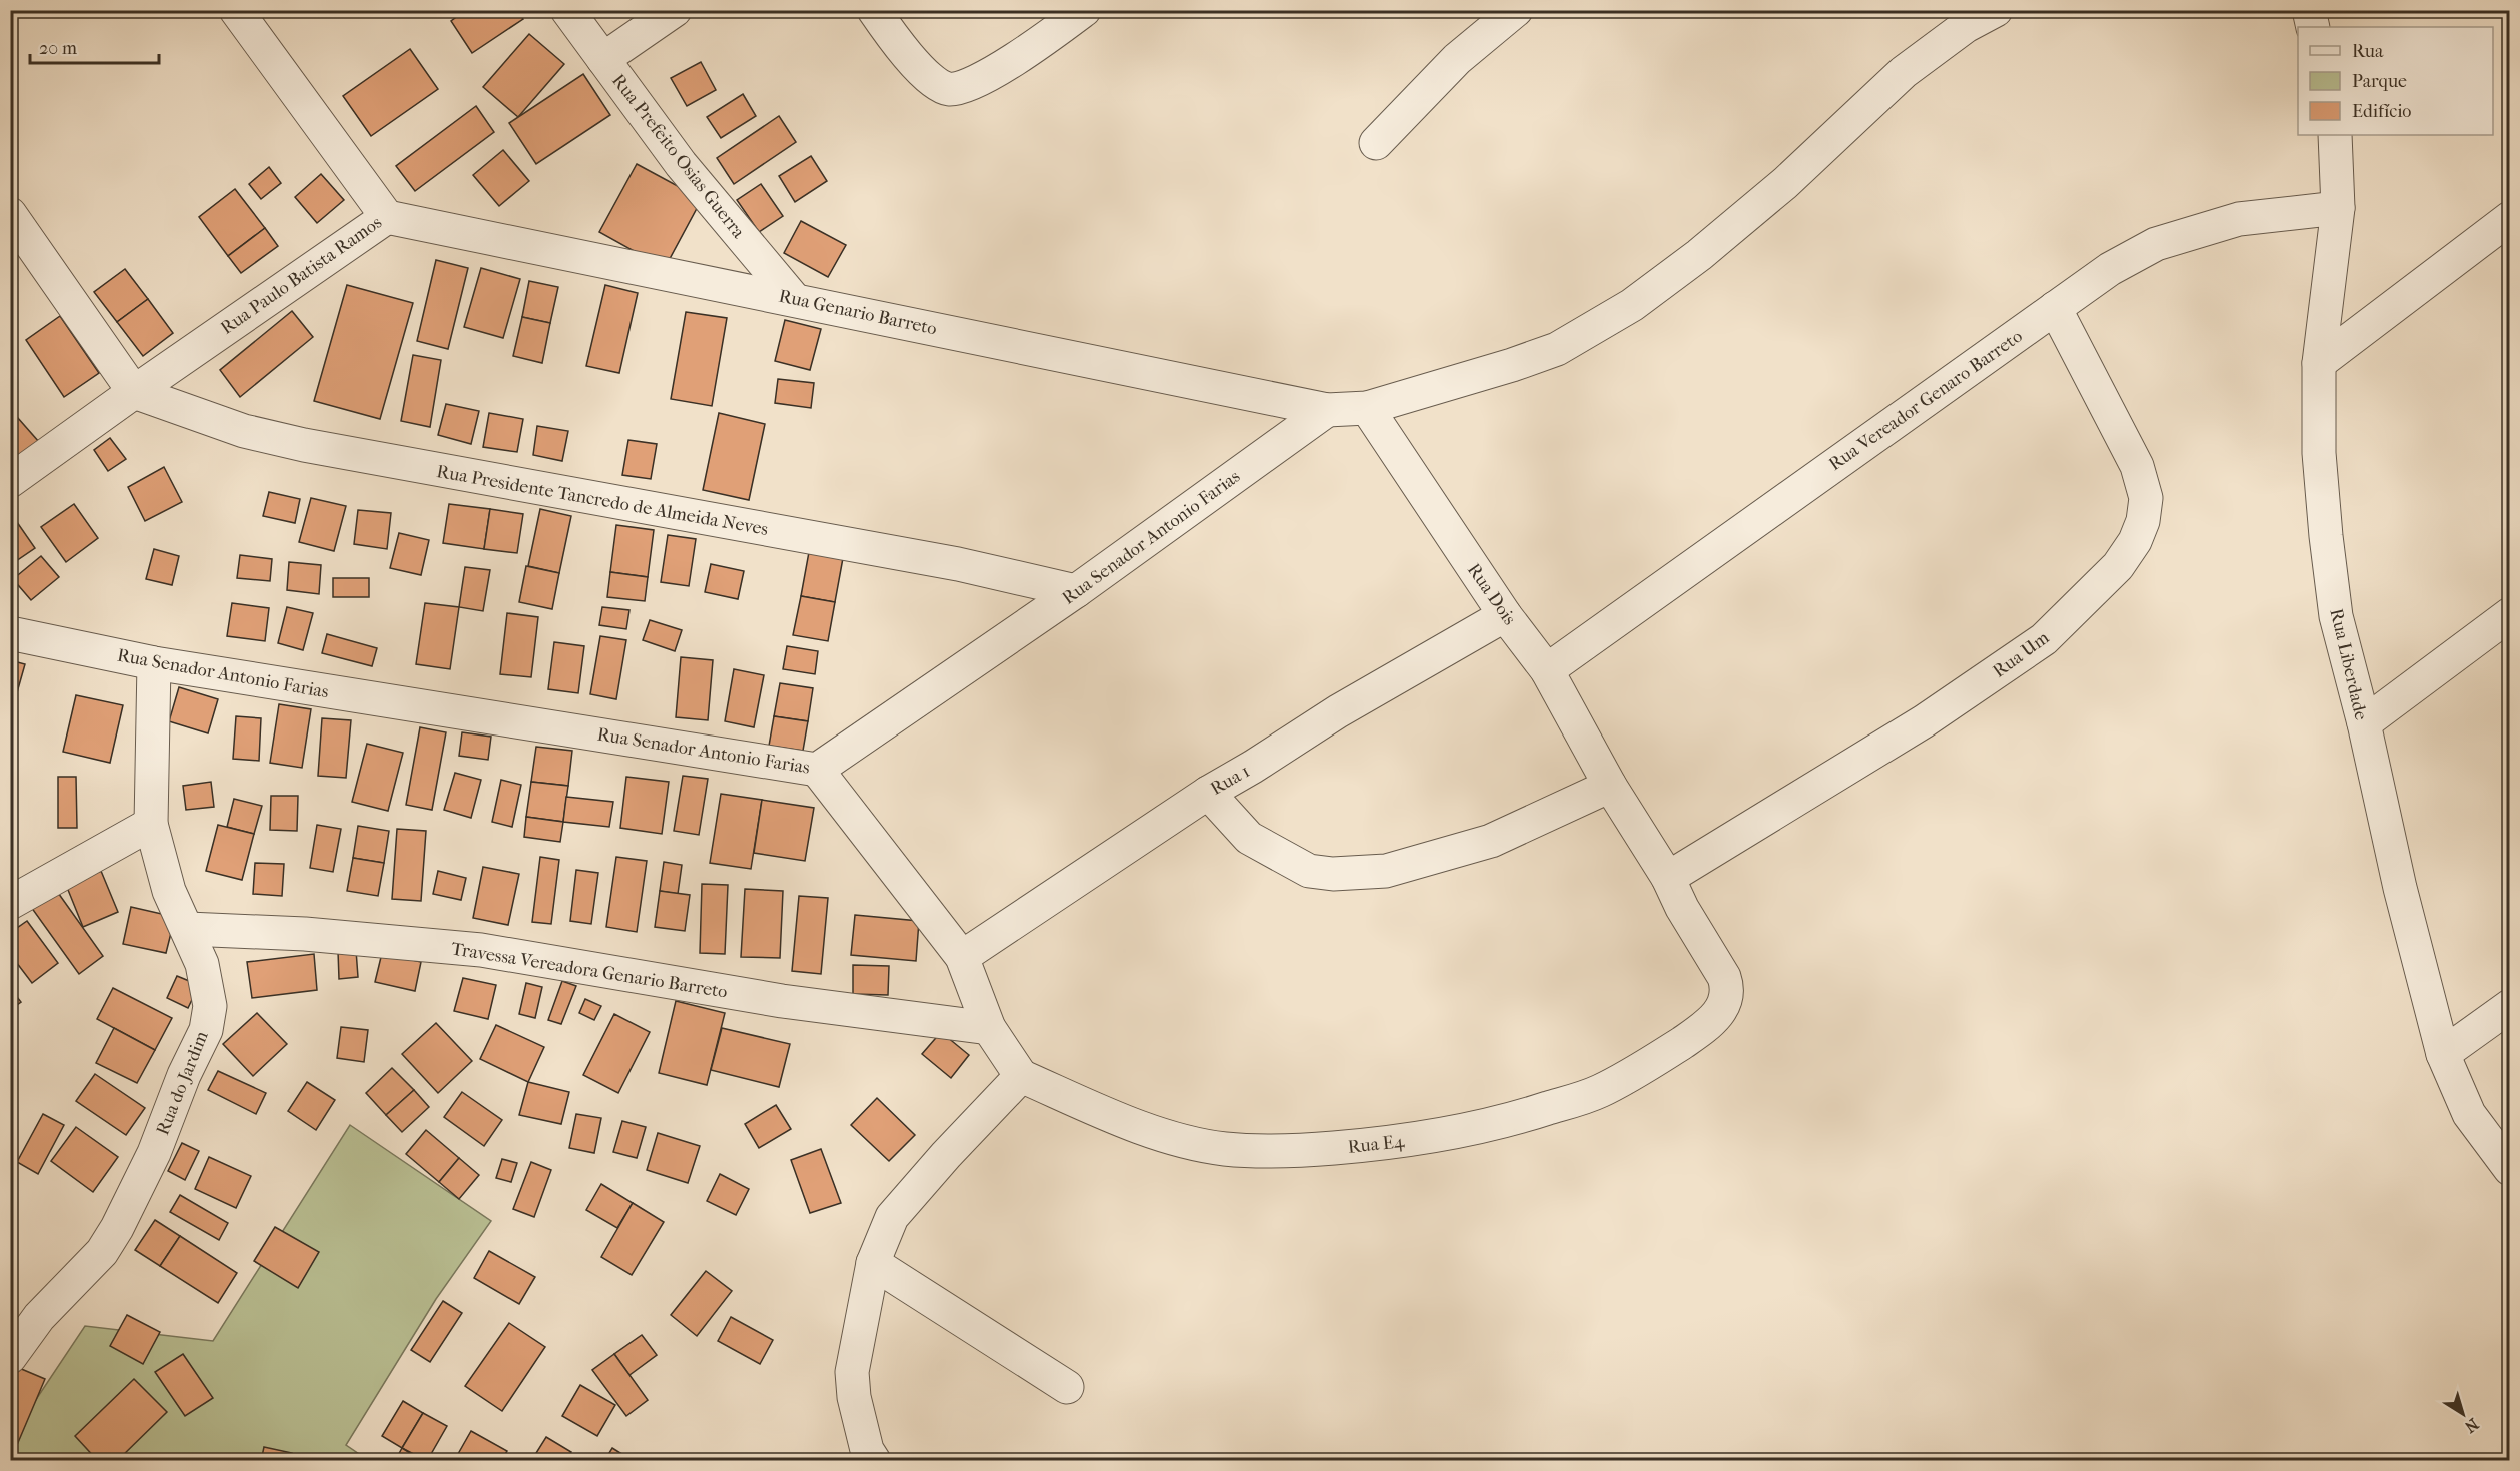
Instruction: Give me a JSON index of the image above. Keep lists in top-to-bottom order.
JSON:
{
  "streets": {
    "street": [
      "Rua Prefeito Osias Guerra",
      "Rua Paulo Batista Ramos",
      "Rua Genario Barreto",
      "Rua Vereador Genaro Barreto",
      "Rua Presidente Tancredo de Almeida Neves",
      "Rua Senador Antonio Farias",
      "Rua Dois",
      "Rua Um",
      "Rua Liberdade",
      "Rua 1",
      "Travessa Vereadora Genario Barreto",
      "Rua do Jardim",
      "Rua E4"
    ]
  },
  "crossings": [
    ["Rua Prefeito Osias Guerra", "Rua Genario Barreto"],
    ["Rua Paulo Batista Ramos", "Rua Genario Barreto"],
    ["Rua Paulo Batista Ramos", "Rua Presidente Tancredo de Almeida Neves"],
    ["Rua Genario Barreto", "Rua Senador Antonio Farias"],
    ["Rua Vereador Genaro Barreto", "Rua Dois"],
    ["Rua Vereador Genaro Barreto", "Rua Um"],
    ["Rua Vereador Genaro Barreto", "Rua Liberdade"],
    ["Rua Presidente Tancredo de Almeida Neves", "Rua Senador Antonio Farias"],
    ["Rua Senador Antonio Farias", "Rua do Jardim"],
    ["Rua Dois", "Rua Um"],
    ["Rua Dois", "Rua 1"],
    ["Rua Dois", "Rua E4"],
    ["Travessa Vereadora Genario Barreto", "Rua do Jardim"]
  ],
  "legend": ["Rua", "Parque", "Edifício"],
  "scale_bar": "20 m",
  "north": "bottom right"
}
